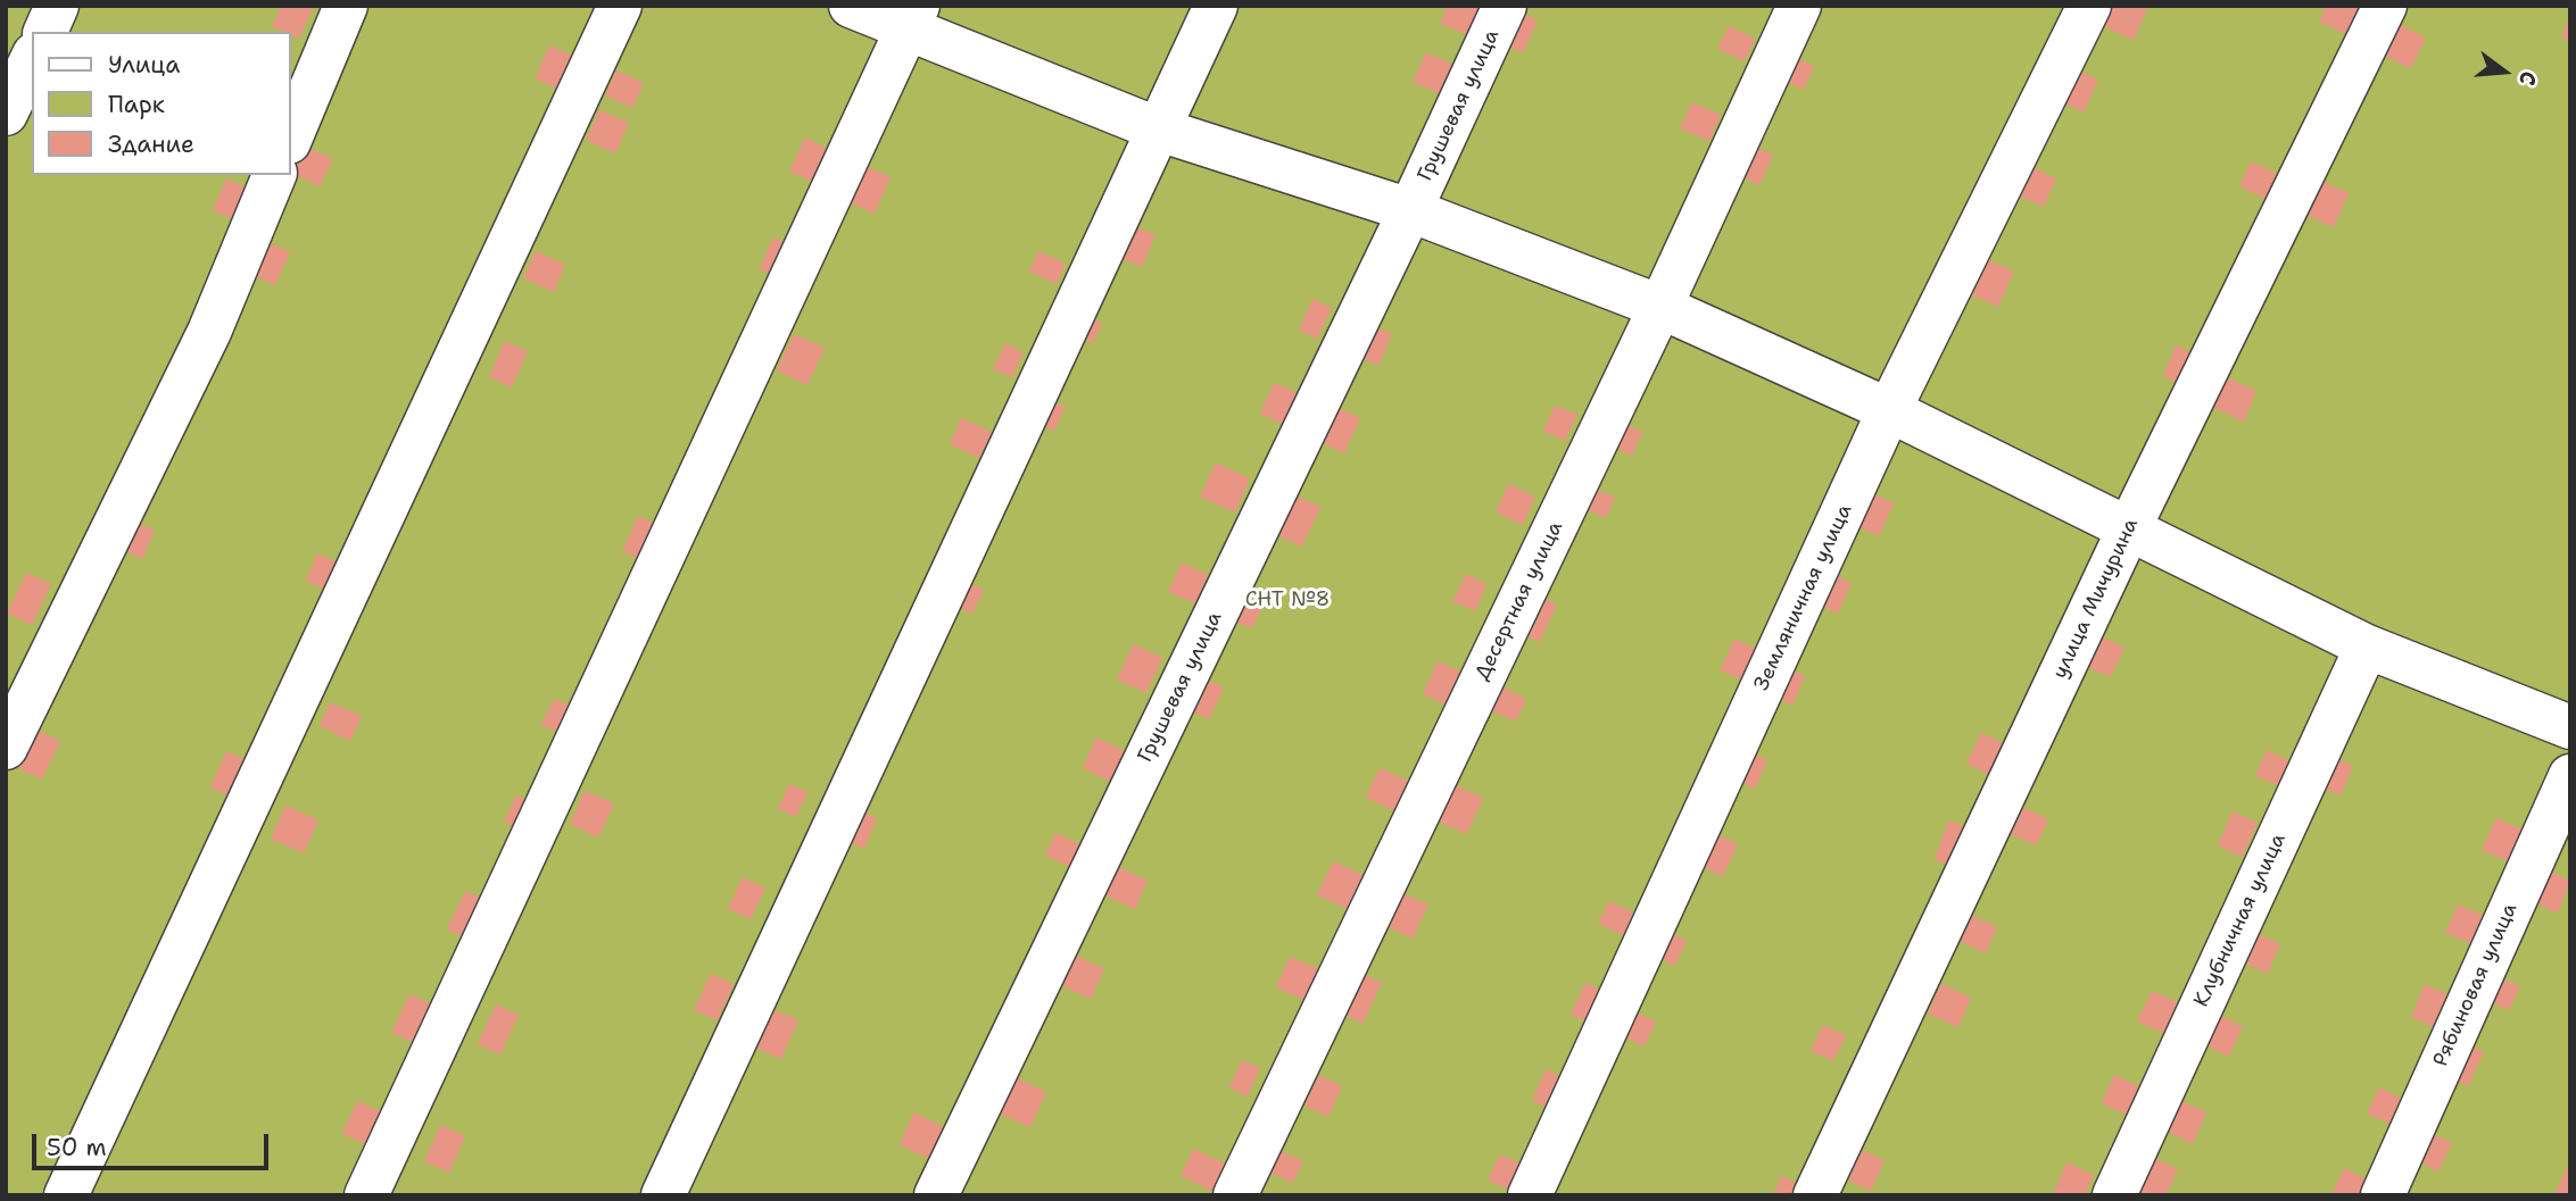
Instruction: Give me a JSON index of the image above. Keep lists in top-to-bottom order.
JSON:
{
  "streets": {
    "street": [
      "Грушевая улица",
      "Земляничная улица",
      "улица Мичурина",
      "Десертная улица",
      "Клубничная улица",
      "Рябиновая улица"
    ]
  },
  "parks": ["СНТ №8"],
  "legend": ["Улица", "Парк", "Здание"],
  "scale_bar": "50 m",
  "north": "right"
}
